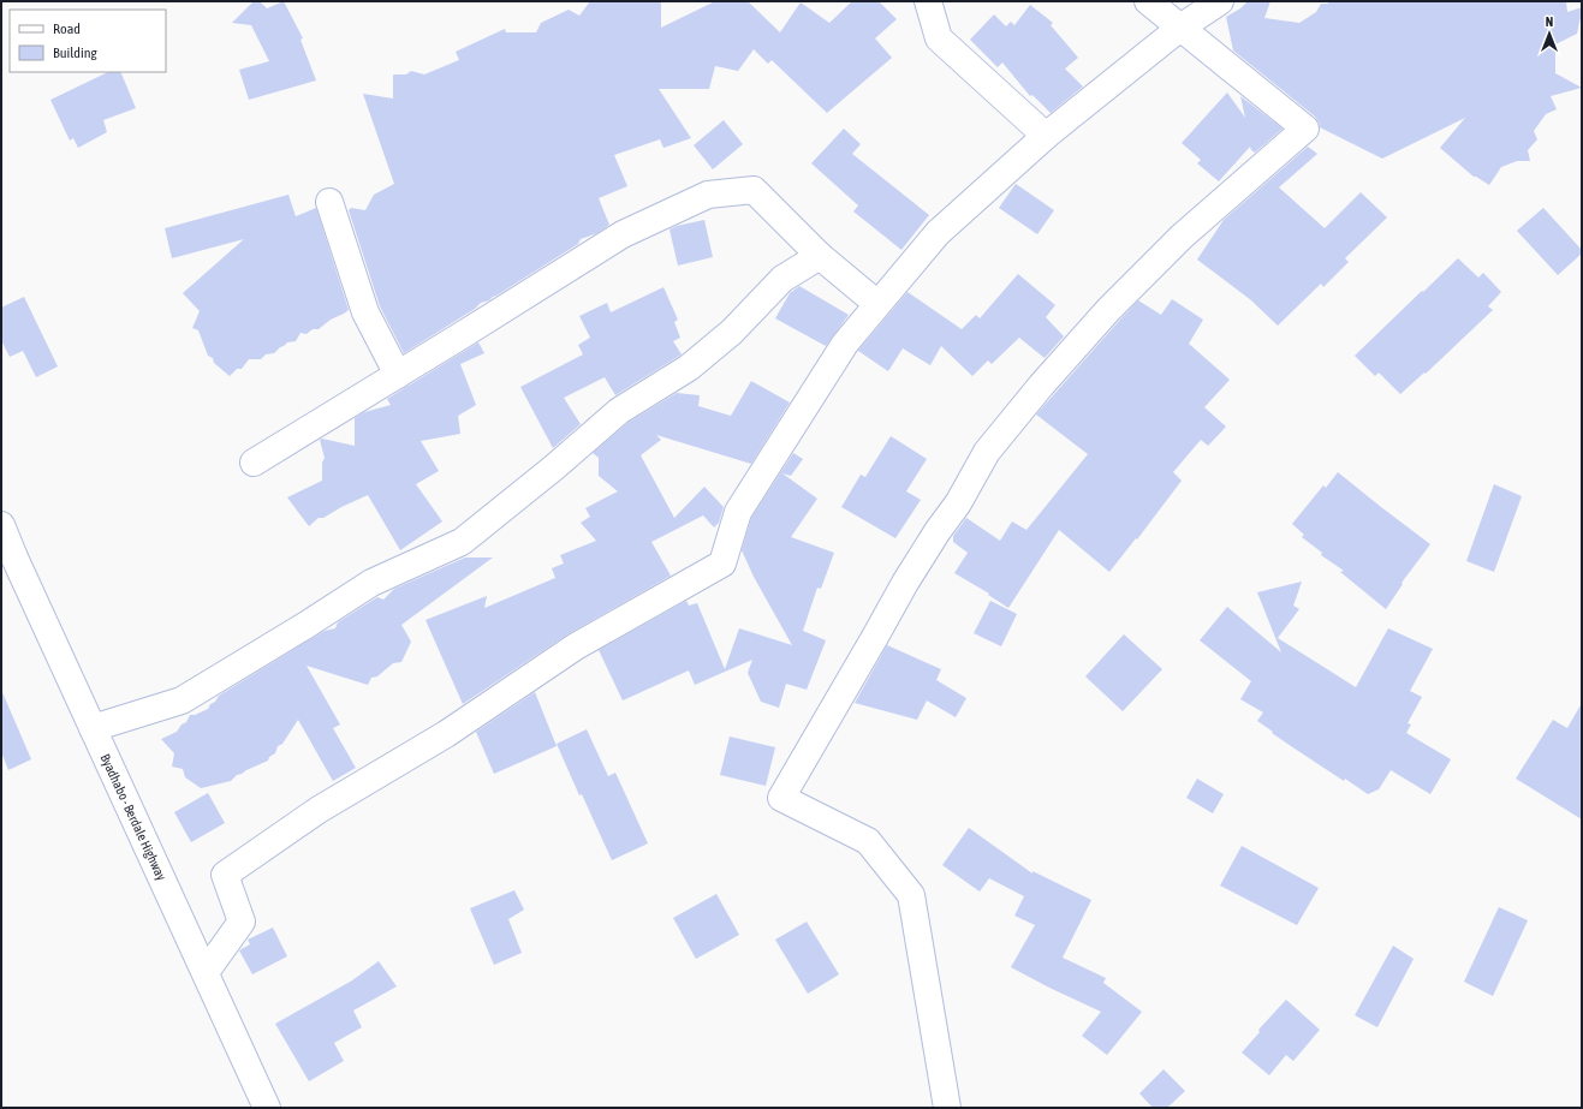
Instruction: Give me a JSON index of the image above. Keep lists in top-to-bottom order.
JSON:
{
  "streets": {
    "street": ["Byadhabo - Berdale Highway"]
  },
  "legend": ["Road", "Building"],
  "north": "top"
}
